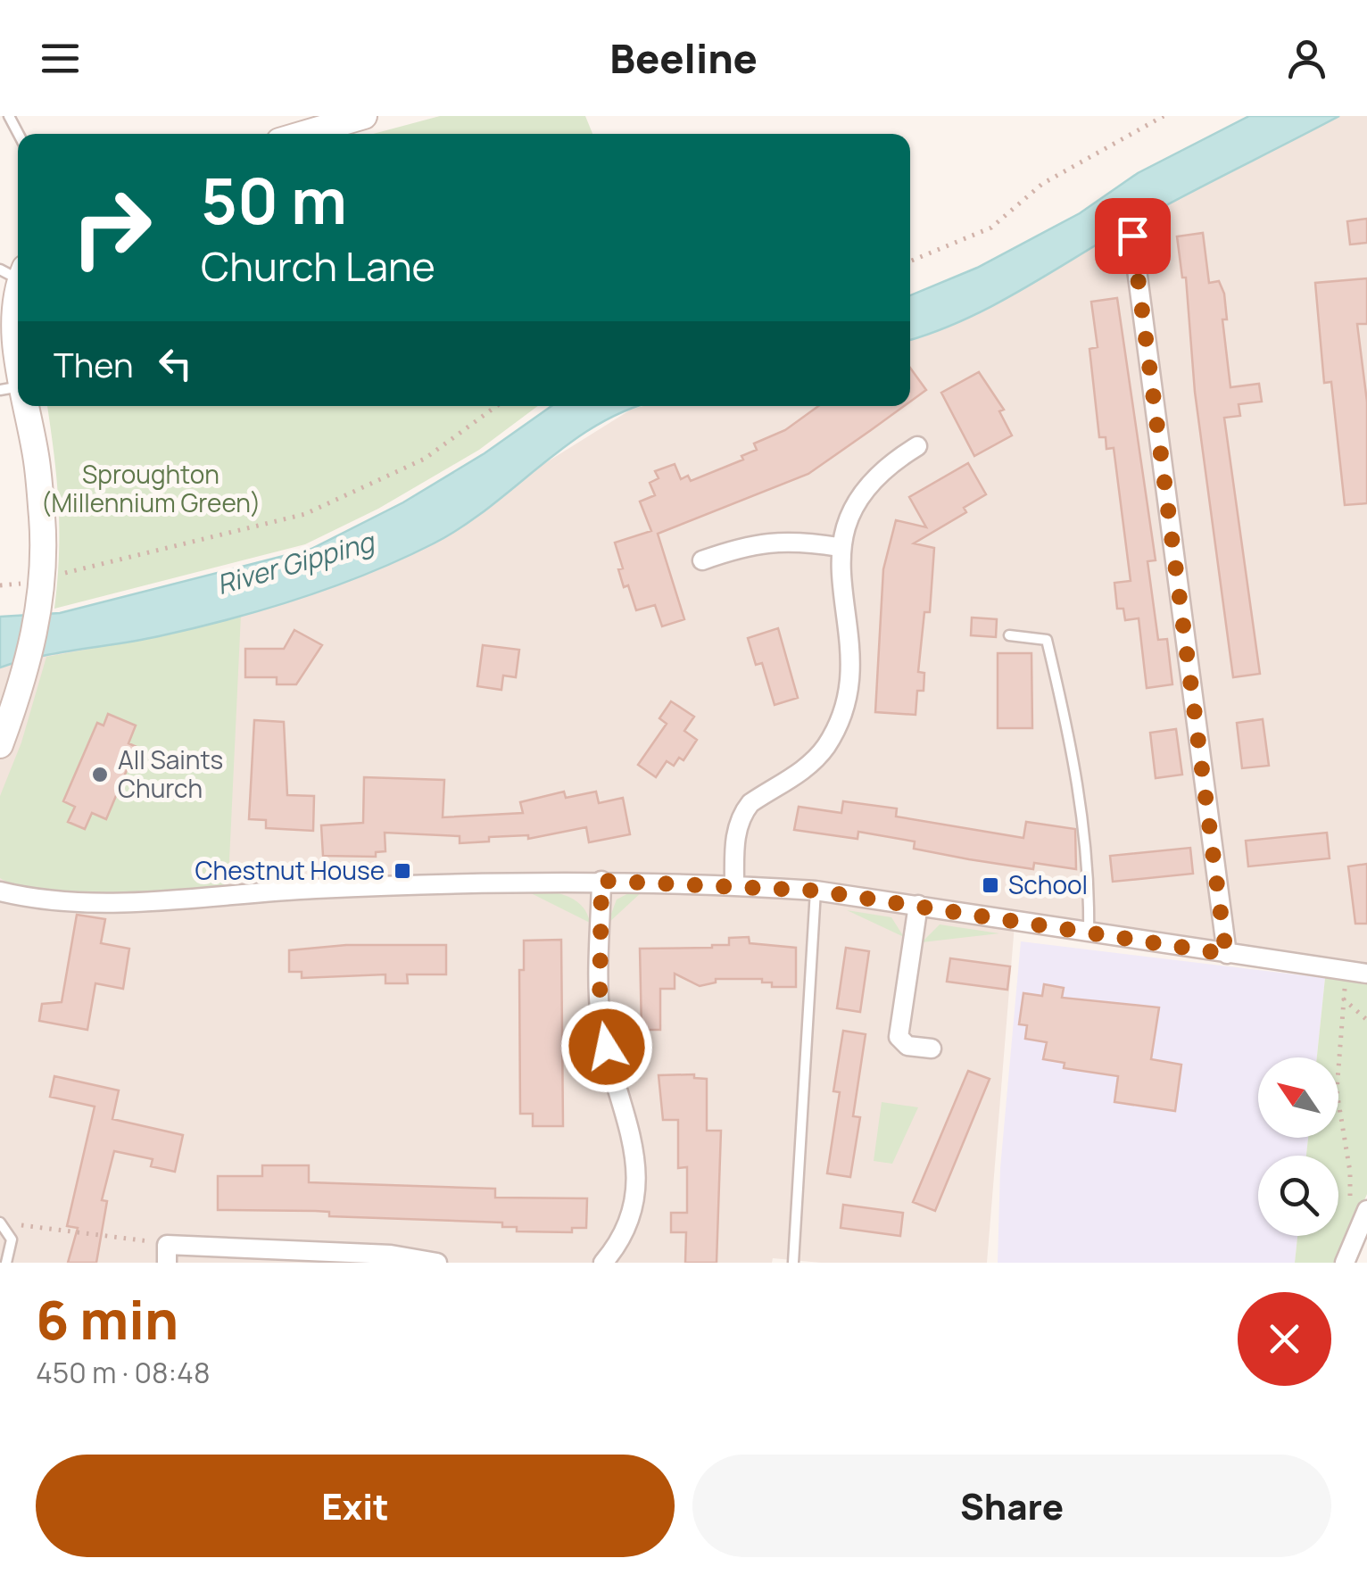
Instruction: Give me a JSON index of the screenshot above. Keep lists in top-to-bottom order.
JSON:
{
  "water": ["River Gipping"],
  "parks": ["Sproughton (Millennium Green)"],
  "places": {
    "other": ["All Saints Church"],
    "transit": ["Chestnut House", "School"]
  },
  "north": "top left",
  "page": {
    "header": "Beeline",
    "turn": ["50 m", "Church Lane"],
    "then": "Then",
    "heading": ["6 min", "450 m · 08:48"],
    "buttons": ["Exit", "Share"]
  }
}
